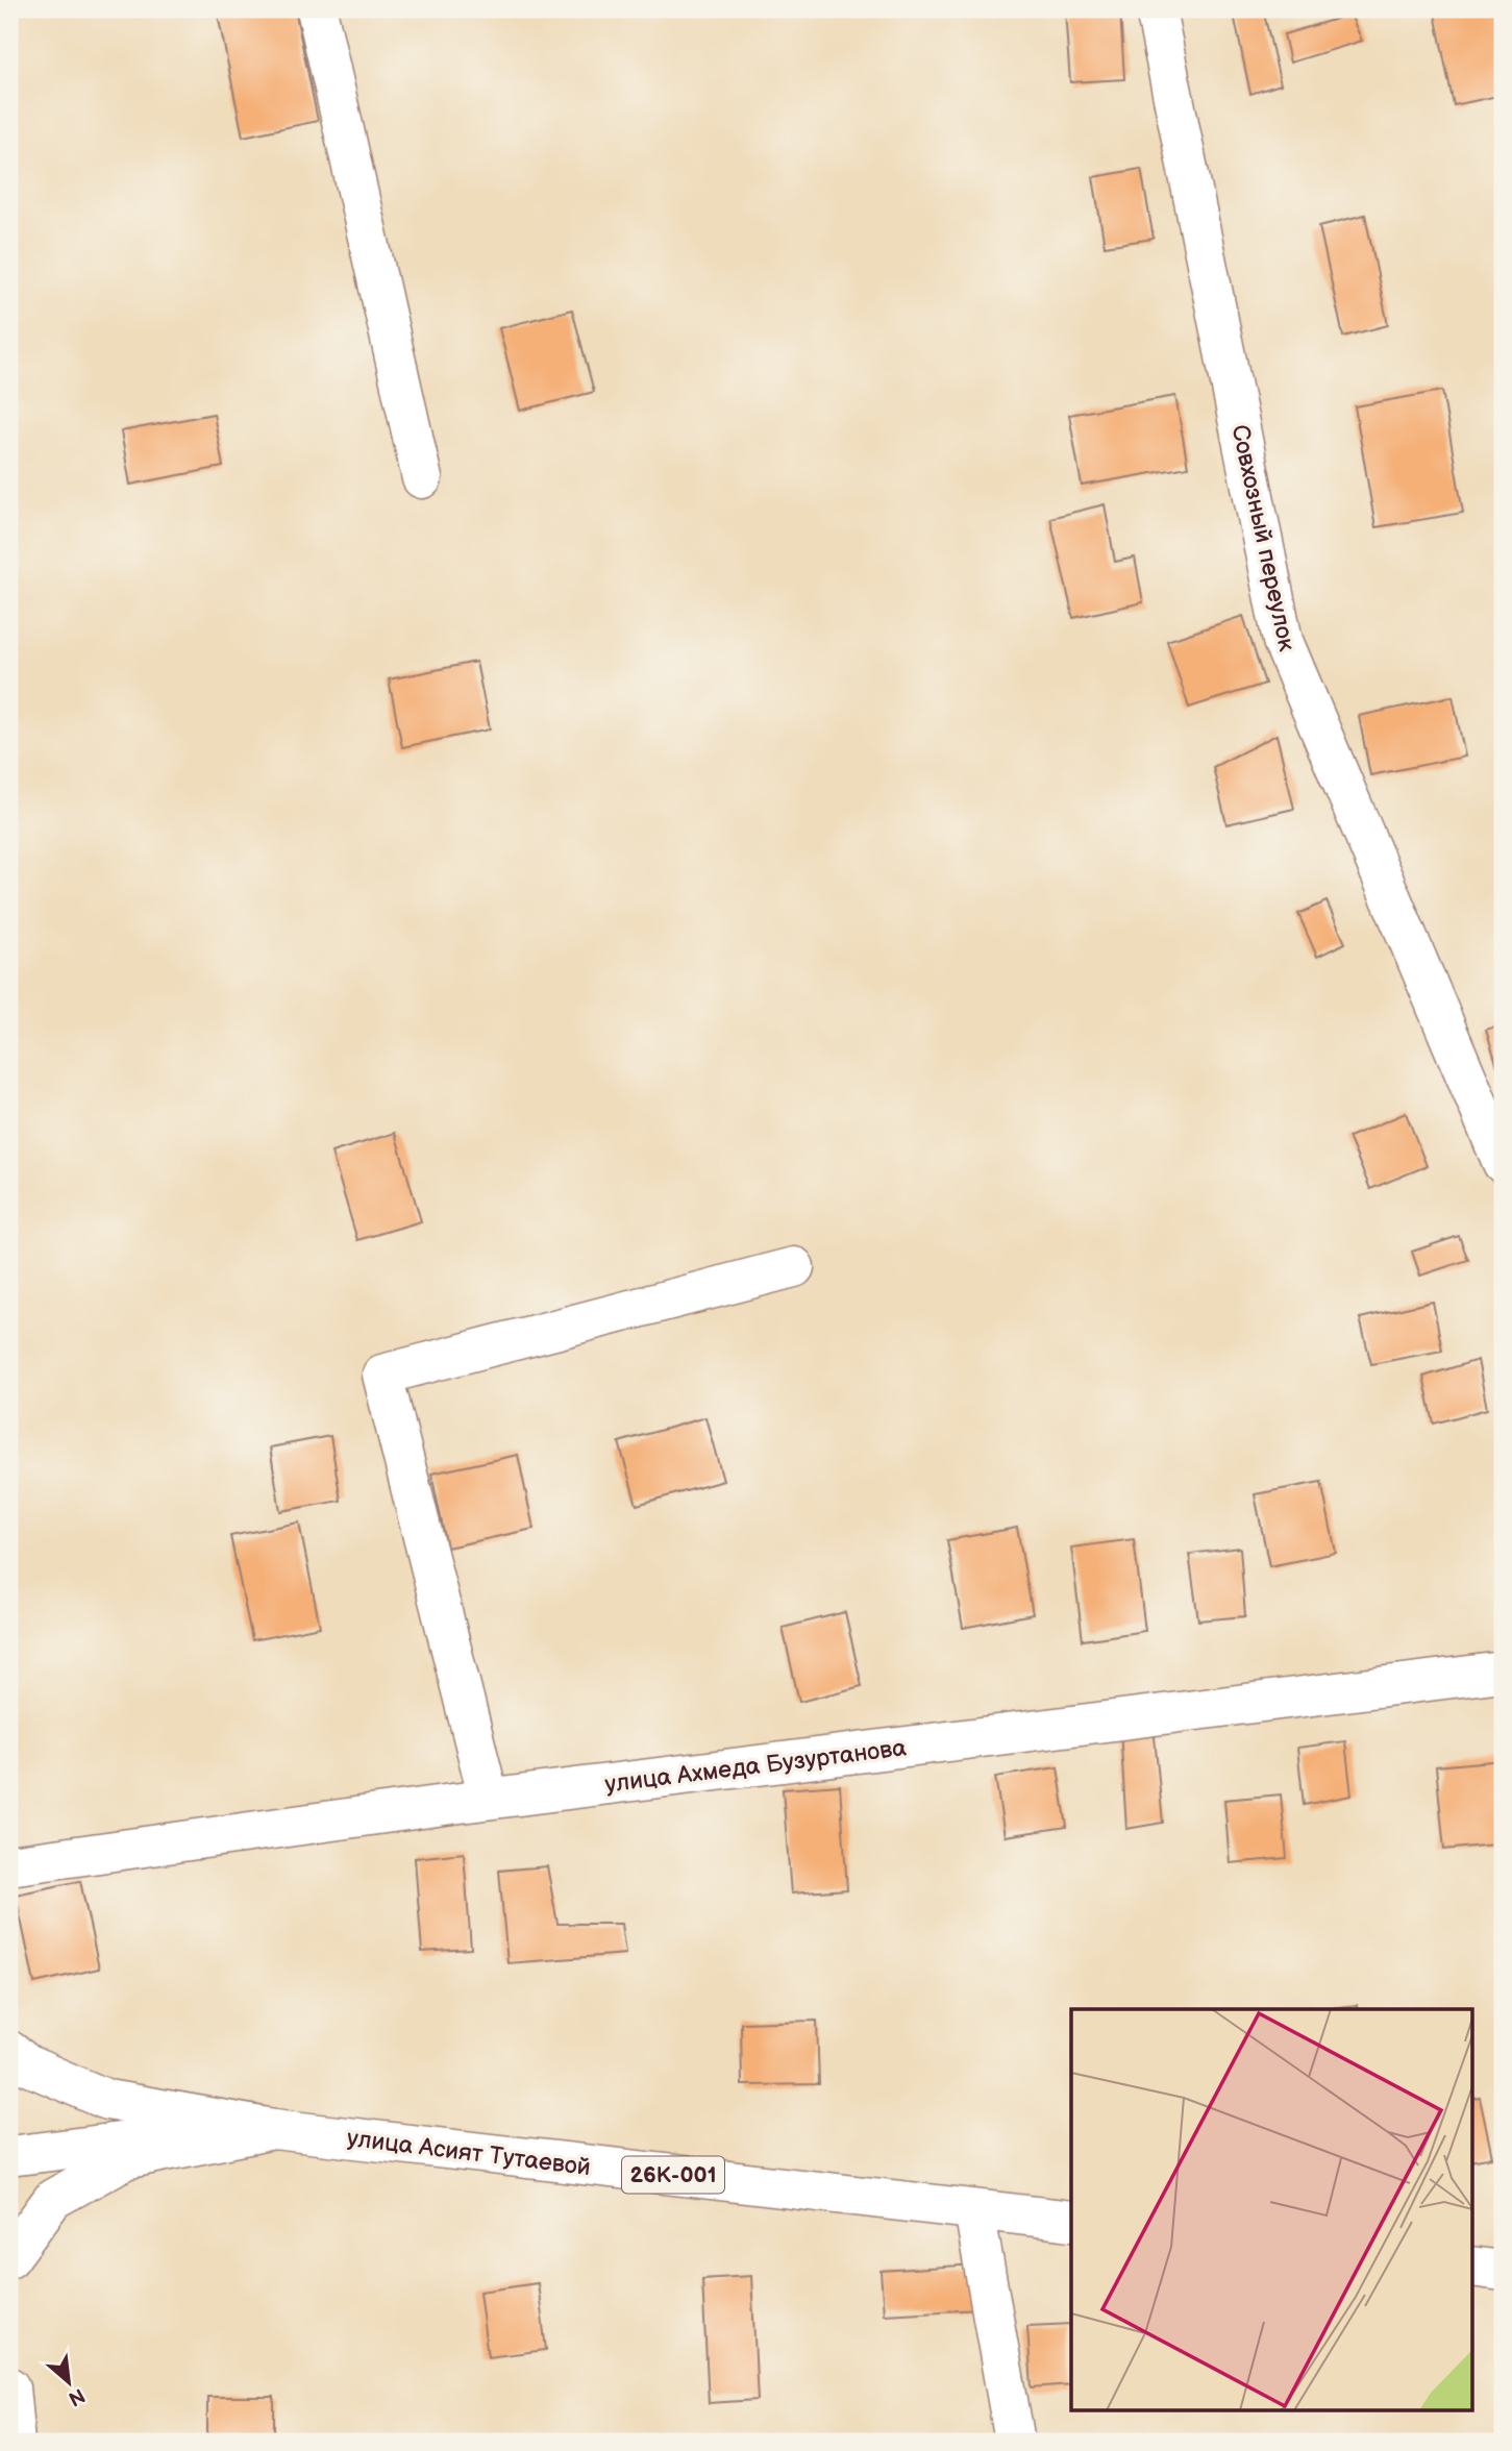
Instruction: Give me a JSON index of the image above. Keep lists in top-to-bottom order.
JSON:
{
  "streets": {
    "main road": [
      "Совхозный переулок",
      "улица Ахмеда Бузуртанова",
      "улица Асият Тутаевой",
      "26К-001"
    ]
  },
  "north": "bottom right"
}
